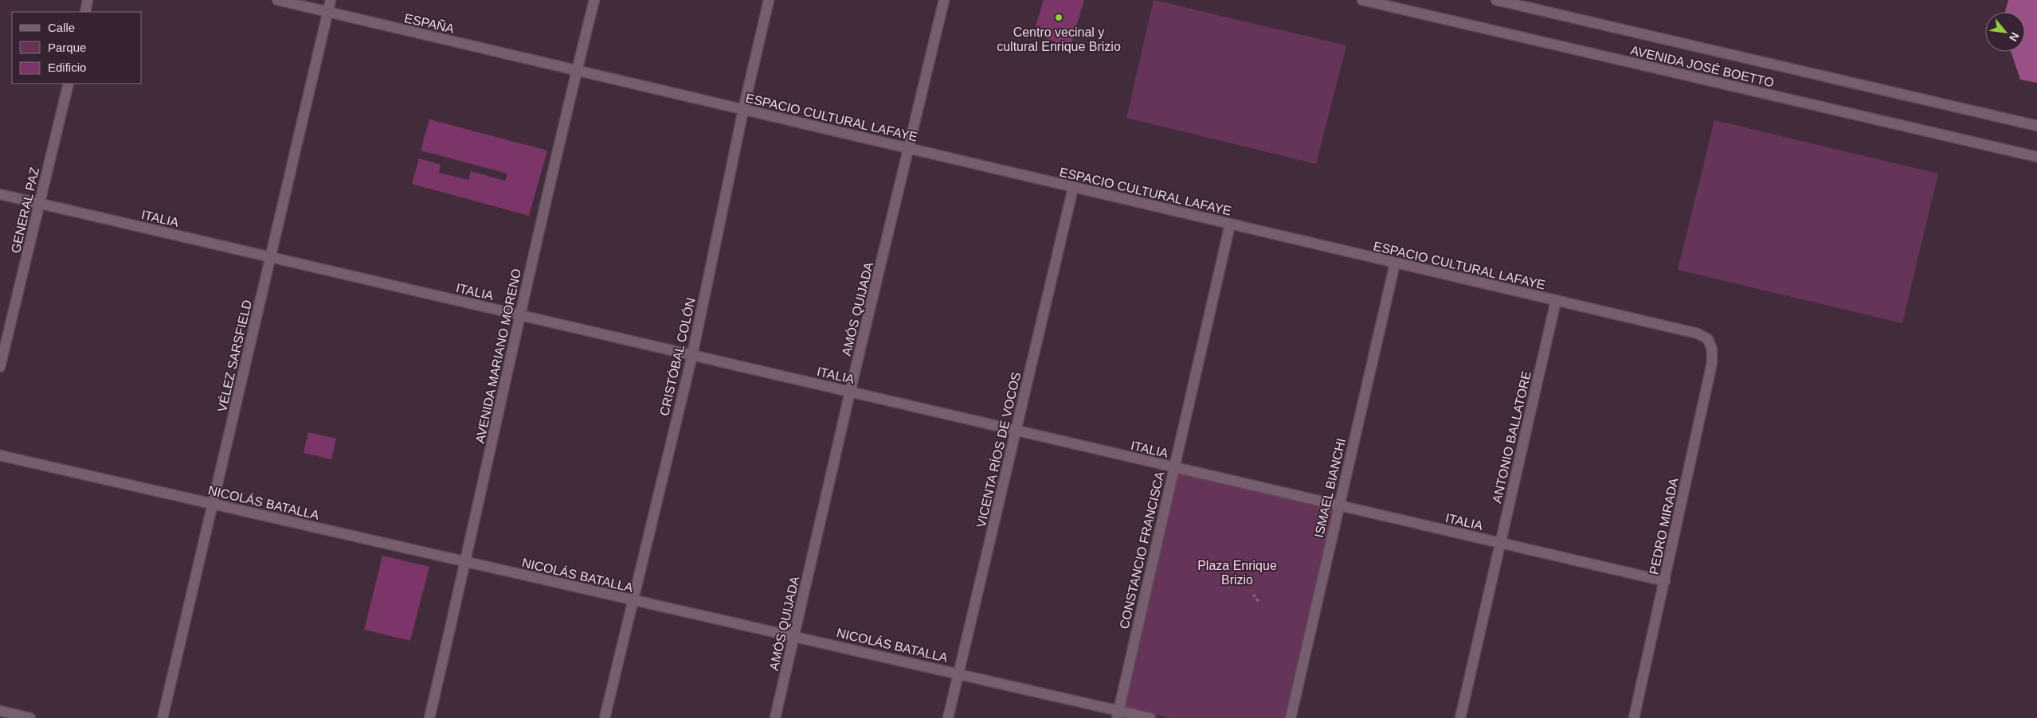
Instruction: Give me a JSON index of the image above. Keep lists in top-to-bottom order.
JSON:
{
  "streets": {
    "street": [
      "ESPAÑA",
      "AVENIDA JOSÉ BOETTO",
      "ESPACIO CULTURAL LAFAYE",
      "GENERAL PAZ",
      "ITALIA",
      "AMÓS QUIJADA",
      "VÉLEZ SARSFIELD",
      "AVENIDA MARIANO MORENO",
      "CRISTÓBAL COLÓN",
      "ANTONIO BALLATORE",
      "VICENTA RÍOS DE VOCOS",
      "ISMAEL BIANCHI",
      "NICOLÁS BATALLA",
      "PEDRO MIRADA",
      "CONSTANCIO FRANCISCA"
    ]
  },
  "crossings": [
    ["ESPAÑA", "ESPACIO CULTURAL LAFAYE"],
    ["ESPAÑA", "VÉLEZ SARSFIELD"],
    ["ESPAÑA", "AVENIDA MARIANO MORENO"],
    ["ESPACIO CULTURAL LAFAYE", "AMÓS QUIJADA"],
    ["ESPACIO CULTURAL LAFAYE", "AVENIDA MARIANO MORENO"],
    ["ESPACIO CULTURAL LAFAYE", "CRISTÓBAL COLÓN"],
    ["ESPACIO CULTURAL LAFAYE", "ANTONIO BALLATORE"],
    ["ESPACIO CULTURAL LAFAYE", "VICENTA RÍOS DE VOCOS"],
    ["ESPACIO CULTURAL LAFAYE", "ISMAEL BIANCHI"],
    ["ESPACIO CULTURAL LAFAYE", "PEDRO MIRADA"],
    ["ESPACIO CULTURAL LAFAYE", "CONSTANCIO FRANCISCA"],
    ["GENERAL PAZ", "ITALIA"],
    ["ITALIA", "AMÓS QUIJADA"],
    ["ITALIA", "VÉLEZ SARSFIELD"],
    ["ITALIA", "AVENIDA MARIANO MORENO"],
    ["ITALIA", "CRISTÓBAL COLÓN"],
    ["ITALIA", "ANTONIO BALLATORE"],
    ["ITALIA", "VICENTA RÍOS DE VOCOS"],
    ["ITALIA", "ISMAEL BIANCHI"],
    ["ITALIA", "PEDRO MIRADA"],
    ["ITALIA", "CONSTANCIO FRANCISCA"],
    ["AMÓS QUIJADA", "NICOLÁS BATALLA"],
    ["VÉLEZ SARSFIELD", "NICOLÁS BATALLA"],
    ["AVENIDA MARIANO MORENO", "NICOLÁS BATALLA"],
    ["CRISTÓBAL COLÓN", "NICOLÁS BATALLA"],
    ["VICENTA RÍOS DE VOCOS", "NICOLÁS BATALLA"],
    ["NICOLÁS BATALLA", "CONSTANCIO FRANCISCA"]
  ],
  "parks": ["Plaza Enrique Brizio"],
  "places": ["Centro vecinal y cultural Enrique Brizio"],
  "legend": ["Calle", "Parque", "Edificio"],
  "north": "bottom right"
}
